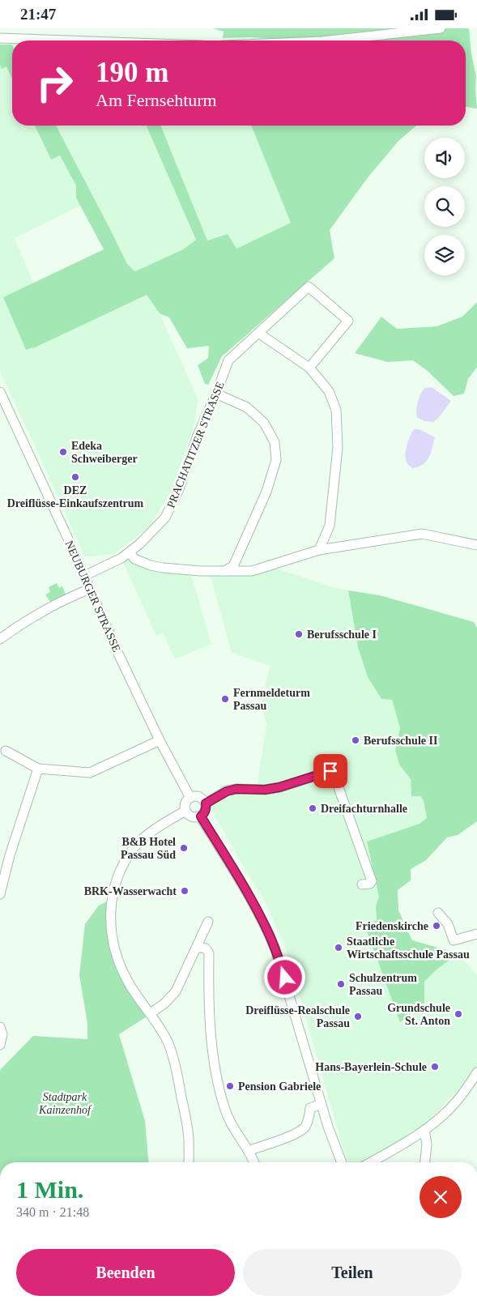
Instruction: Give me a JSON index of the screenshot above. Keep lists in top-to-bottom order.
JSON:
{
  "streets": {
    "street": ["PRACHATITZER STRASSE", "NEUBURGER STRASSE"]
  },
  "crossings": [
    ["PRACHATITZER STRASSE", "NEUBURGER STRASSE"]
  ],
  "parks": ["Stadtpark Kainzenhof"],
  "places": [
    "Edeka Schweiberger",
    "DEZ Dreiflüsse-Einkaufszentrum",
    "Berufsschule I",
    "Fernmeldeturm Passau",
    "Berufsschule II",
    "Dreifachturnhalle",
    "B&B Hotel Passau Süd",
    "BRK-Wasserwacht",
    "Friedenskirche",
    "Staatliche Wirtschaftsschule Passau",
    "Schulzentrum Passau",
    "Grundschule St. Anton",
    "Dreiflüsse-Realschule Passau",
    "Hans-Bayerlein-Schule",
    "Pension Gabriele"
  ],
  "page": {
    "status": "21:47",
    "turn": ["190 m", "Am Fernsehturm"],
    "heading": ["1 Min.", "340 m · 21:48"],
    "buttons": ["Beenden", "Teilen"]
  }
}
